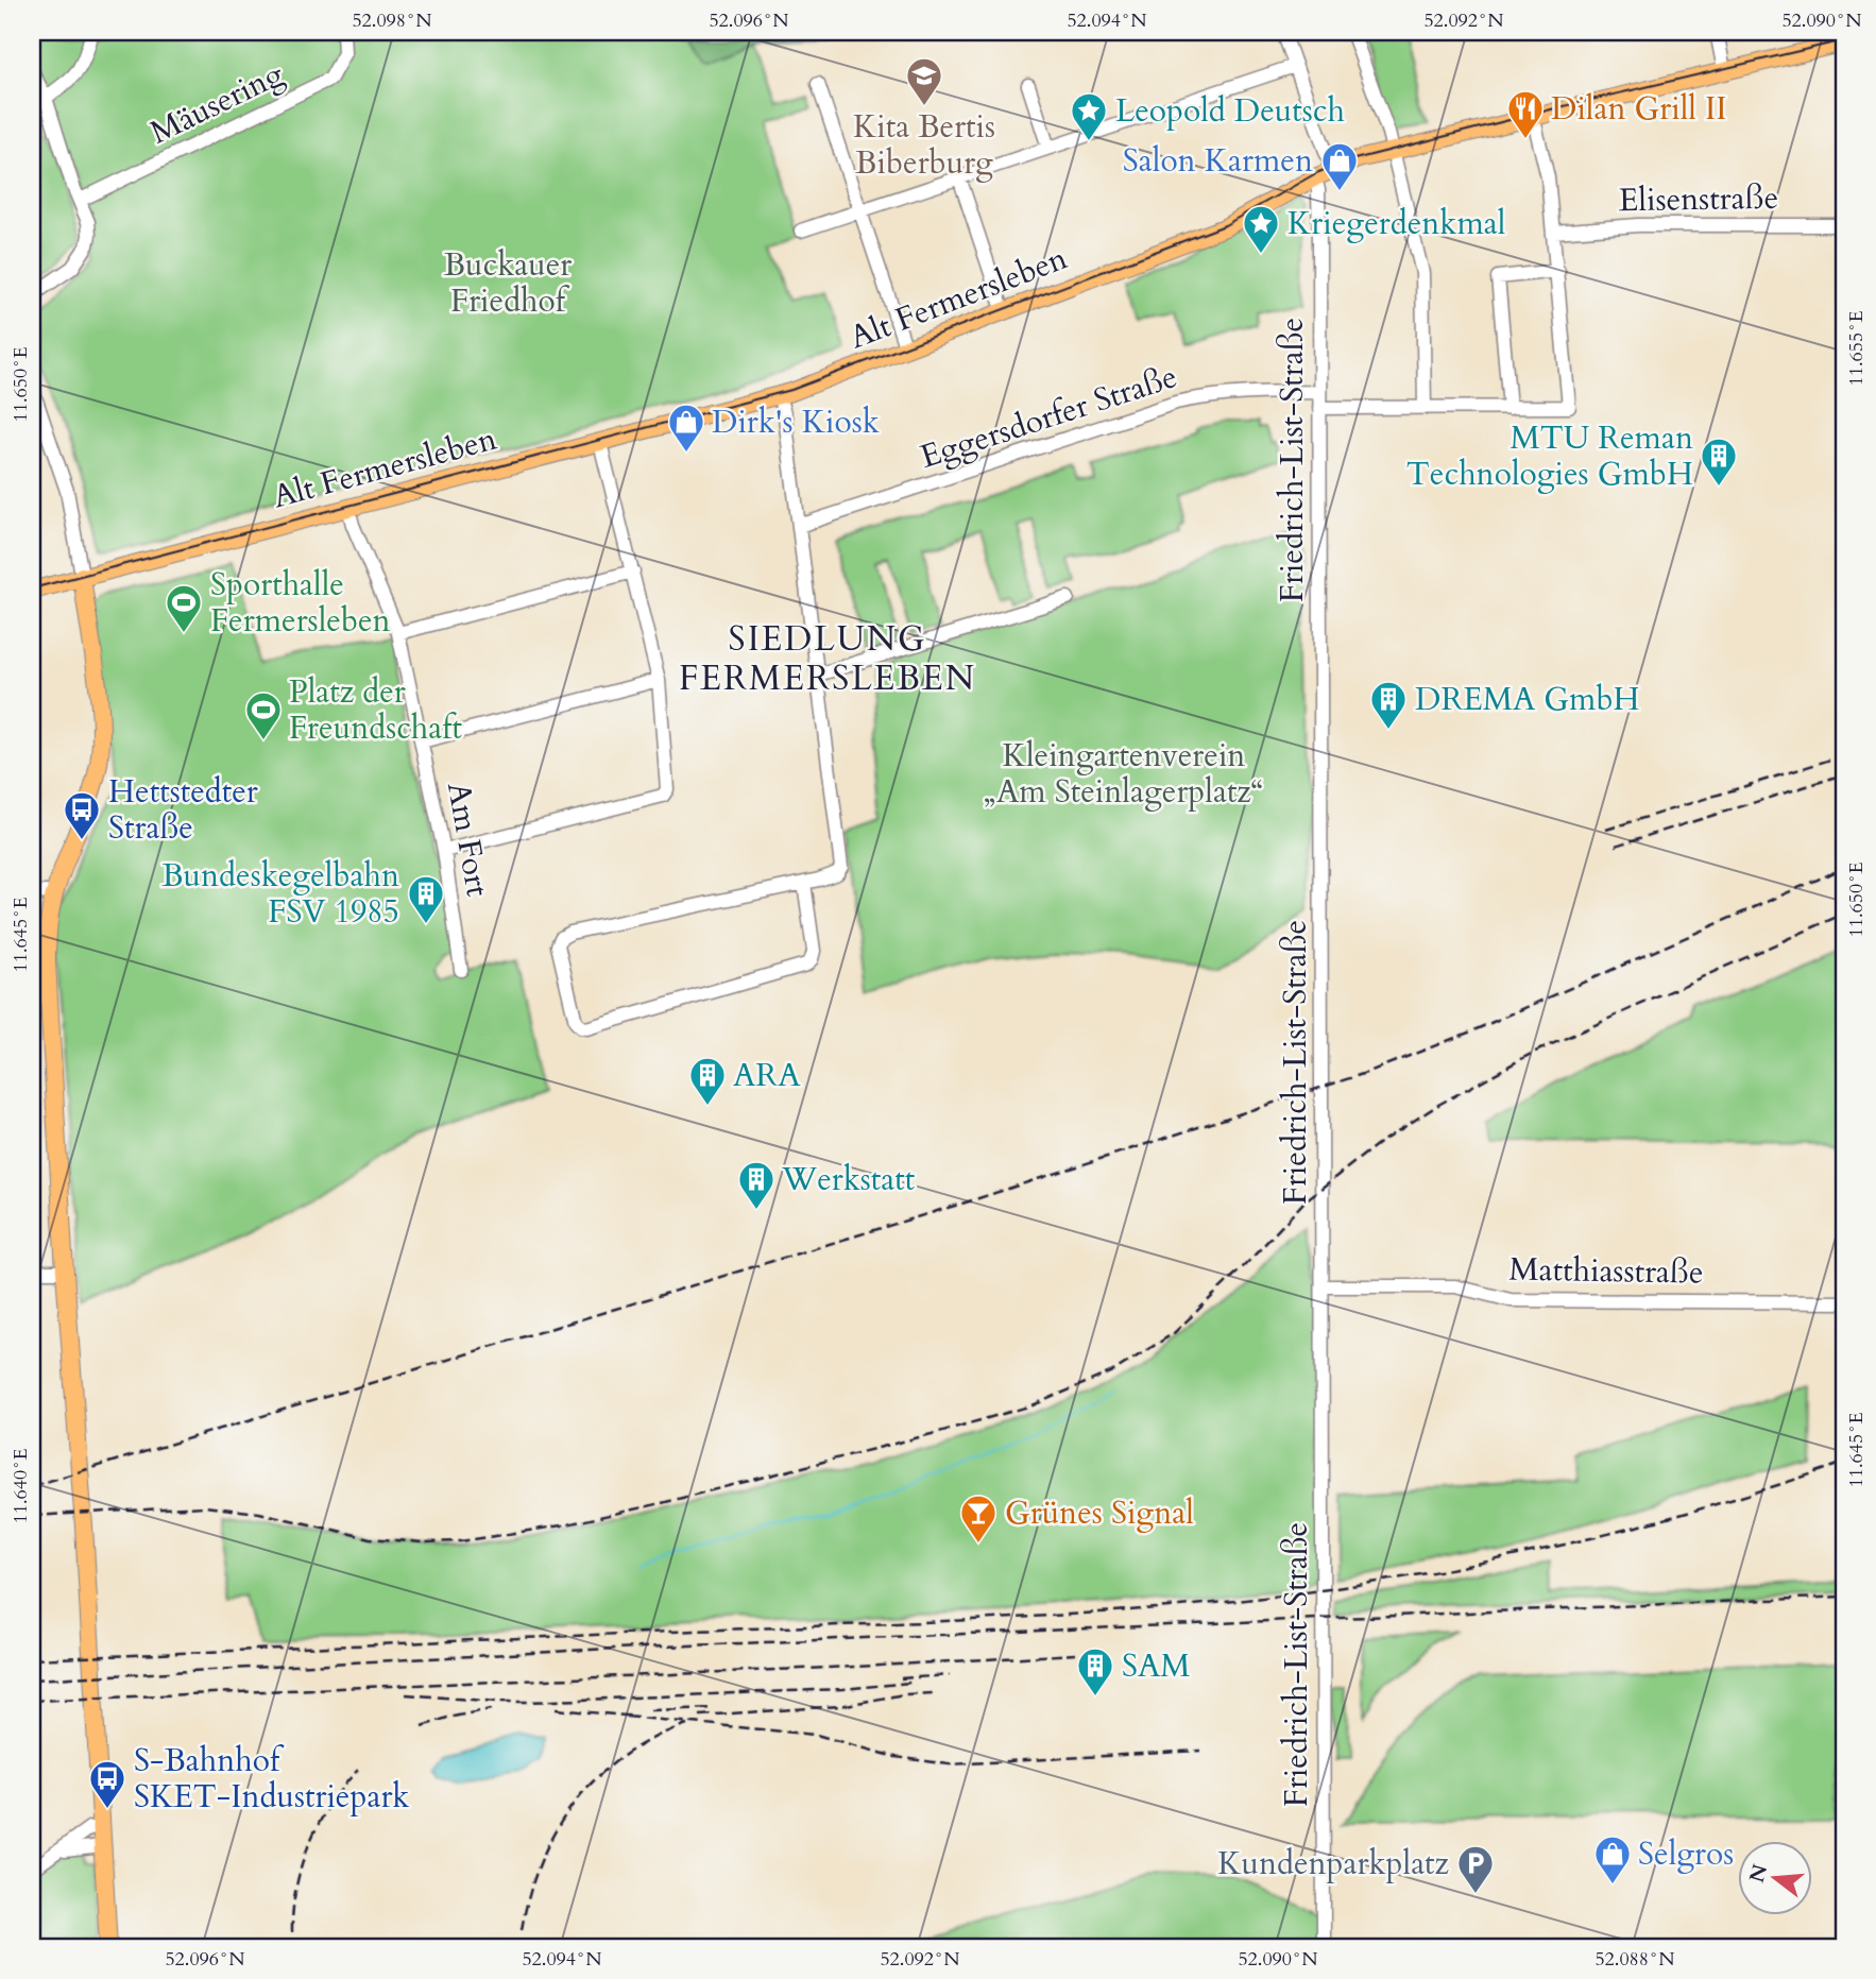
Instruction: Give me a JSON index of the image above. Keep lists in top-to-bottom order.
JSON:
{
  "streets": {
    "main road": ["Alt Fermersleben"],
    "street": [
      "Mäusering",
      "Elisenstraße",
      "Eggersdorfer Straße",
      "Friedrich-List-Straße",
      "Am Fort",
      "Matthiasstraße"
    ]
  },
  "crossings": [
    ["Alt Fermersleben", "Friedrich-List-Straße"],
    ["Alt Fermersleben", "Am Fort"],
    ["Eggersdorfer Straße", "Friedrich-List-Straße"],
    ["Friedrich-List-Straße", "Matthiasstraße"]
  ],
  "districts": ["SIEDLUNG FERMERSLEBEN"],
  "parks": ["Buckauer Friedhof", "Kleingartenverein „Am Steinlagerplatz“"],
  "places": {
    "school or university": ["Kita Bertis Biberburg"],
    "restaurant": ["Dilan Grill II"],
    "place": ["Leopold Deutsch", "Kriegerdenkmal"],
    "shop": ["Salon Karmen", "Dirk's Kiosk", "Selgros"],
    "building": [
      "MTU Reman Technologies GmbH",
      "DREMA GmbH",
      "Bundeskegelbahn FSV 1985",
      "ARA",
      "Werkstatt",
      "SAM"
    ],
    "sports": ["Sporthalle Fermersleben", "Platz der Freundschaft"],
    "bus stop": ["Hettstedter Straße", "S-Bahnhof SKET-Industriepark"],
    "bar": ["Grünes Signal"],
    "parking": ["Kundenparkplatz"]
  },
  "north": "left",
  "coordinates": [
    "52.098°N",
    "52.096°N",
    "52.094°N",
    "52.092°N",
    "52.090°N",
    "11.655°E",
    "11.650°E",
    "11.645°E",
    "11.640°E",
    "52.088°N"
  ]
}
